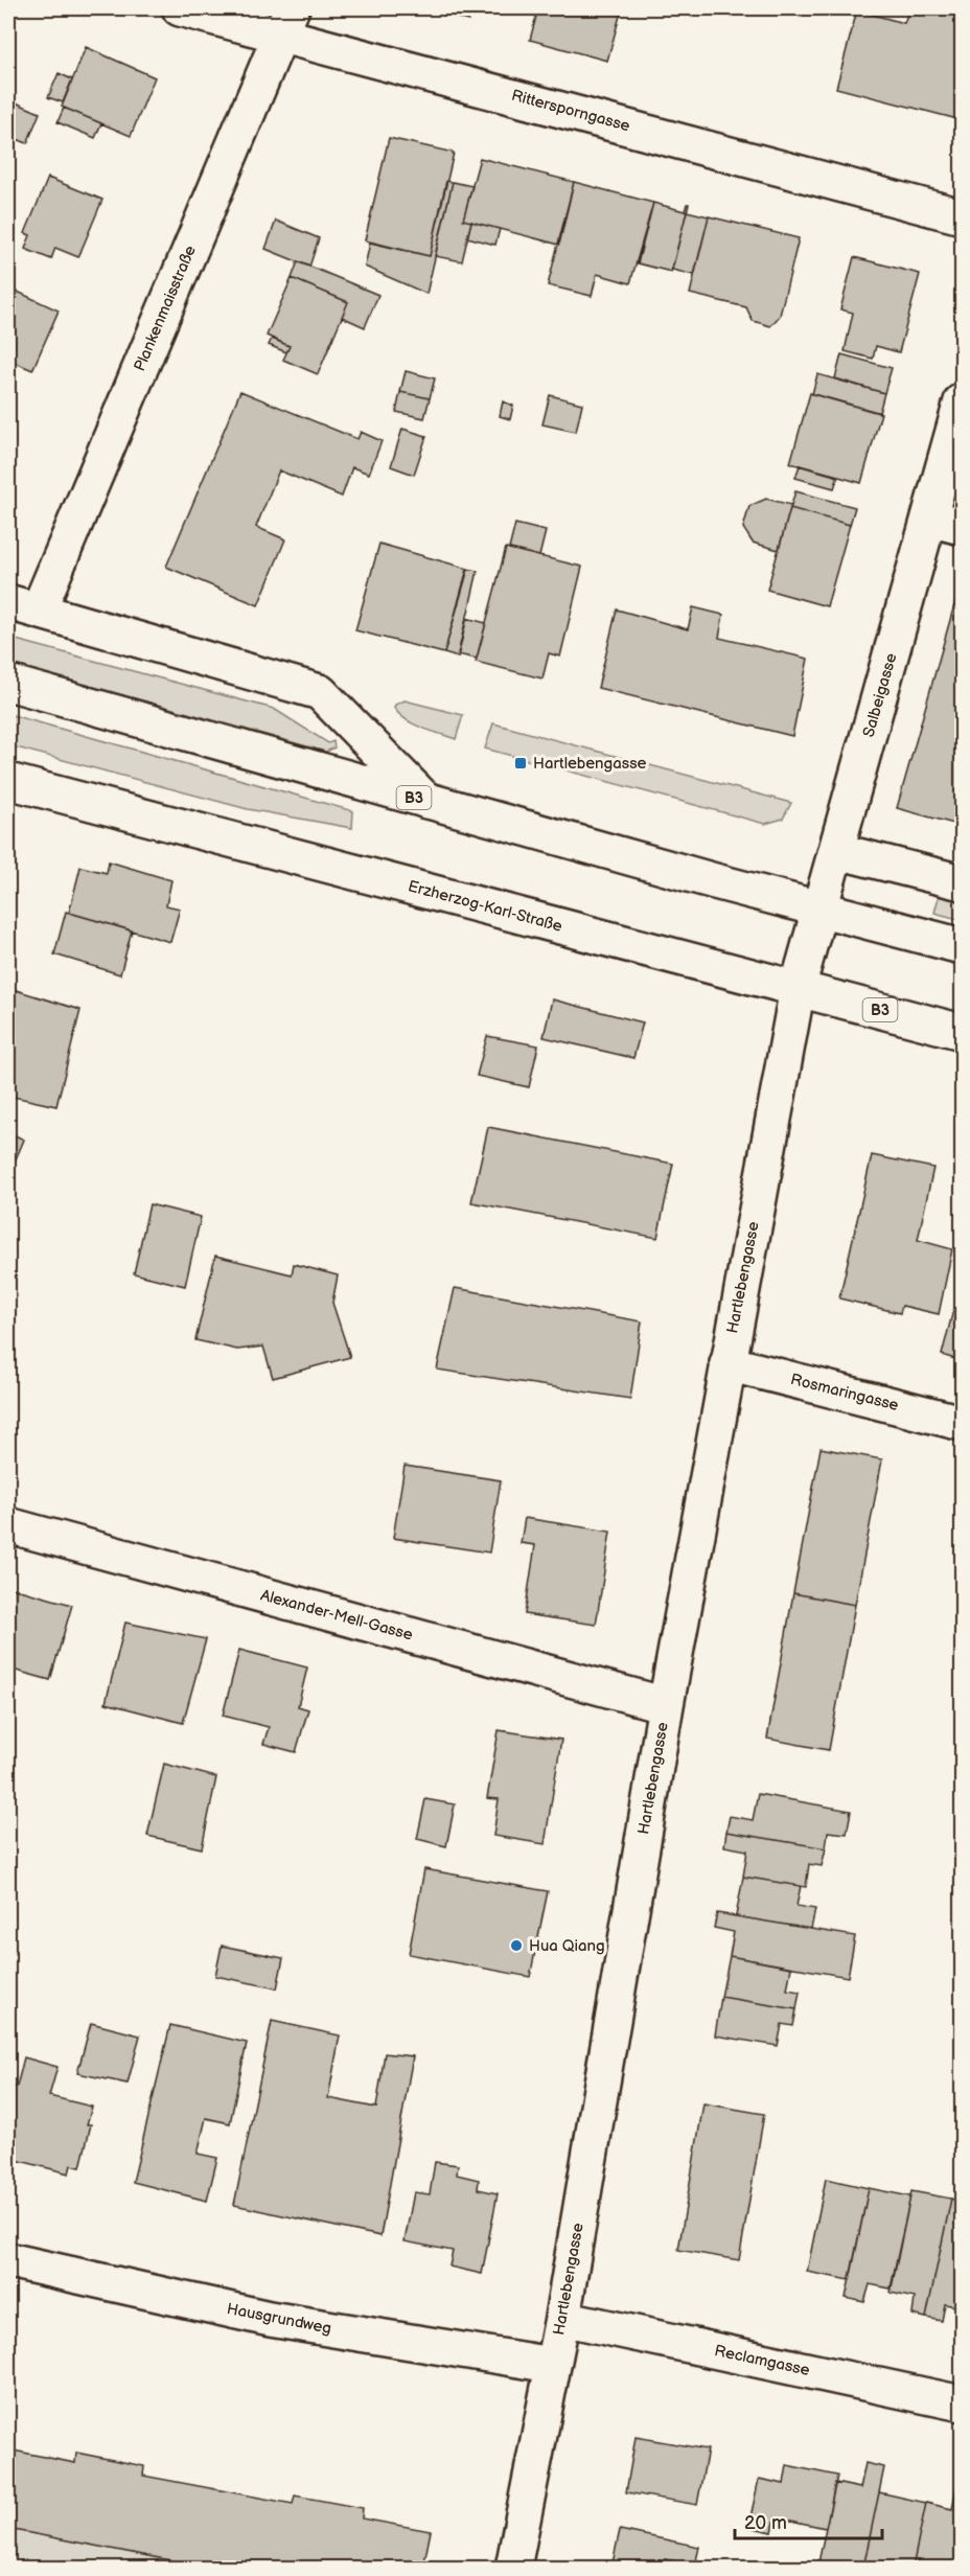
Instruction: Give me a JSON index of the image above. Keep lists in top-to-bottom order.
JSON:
{
  "streets": {
    "street": [
      "Rittersporngasse",
      "Plankenmaisstraße",
      "Salbeigasse",
      "B3",
      "Erzherzog-Karl-Straße",
      "Hartlebengasse",
      "Rosmaringasse",
      "Alexander-Mell-Gasse",
      "Hausgrundweg",
      "Reclamgasse"
    ]
  },
  "crossings": [
    ["Rittersporngasse", "Plankenmaisstraße"],
    ["Salbeigasse", "B3"],
    ["Salbeigasse", "Erzherzog-Karl-Straße"],
    ["Salbeigasse", "Hartlebengasse"],
    ["Erzherzog-Karl-Straße", "Hartlebengasse"],
    ["Hartlebengasse", "Rosmaringasse"],
    ["Hartlebengasse", "Alexander-Mell-Gasse"],
    ["Hartlebengasse", "Hausgrundweg"],
    ["Hartlebengasse", "Reclamgasse"]
  ],
  "places": {
    "transit": ["Hartlebengasse"],
    "other": ["Hua Qiang"]
  },
  "scale_bar": "20 m"
}
